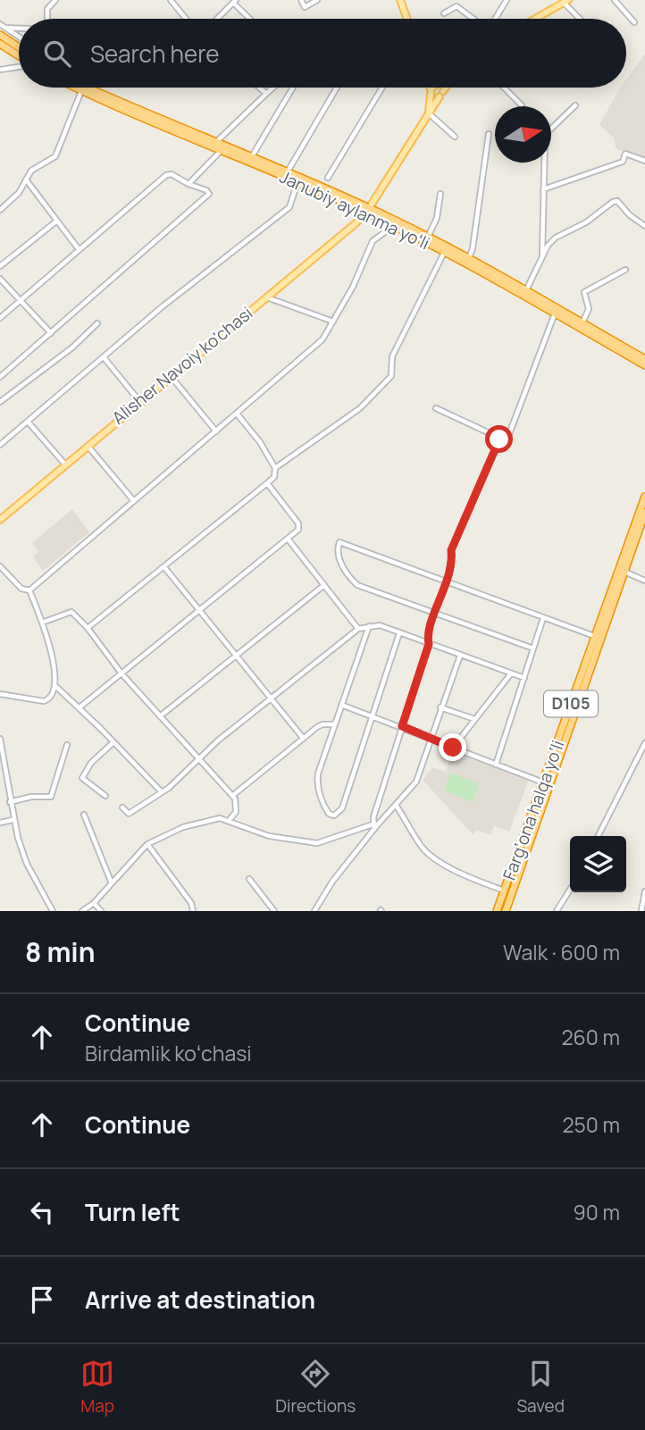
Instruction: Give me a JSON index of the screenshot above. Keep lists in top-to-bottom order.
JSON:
{
  "streets": {
    "highway": ["Janubiy aylanma yoʻli", "D105", "Farg‘ona halqa yo‘li"],
    "main road": ["Alisher Navoiy ko'chasi"]
  },
  "crossings": [
    ["Janubiy aylanma yoʻli", "Alisher Navoiy ko'chasi"]
  ],
  "north": "right",
  "page": {
    "search": "Search here",
    "heading": ["8 min", "Walk · 600 m"],
    "list": [
      ["Continue", "Birdamlik koʻchasi", "260 m"],
      ["Continue", "250 m"],
      ["Turn left", "90 m"],
      "Arrive at destination"
    ],
    "nav": ["Map", "Directions", "Saved"]
  }
}
